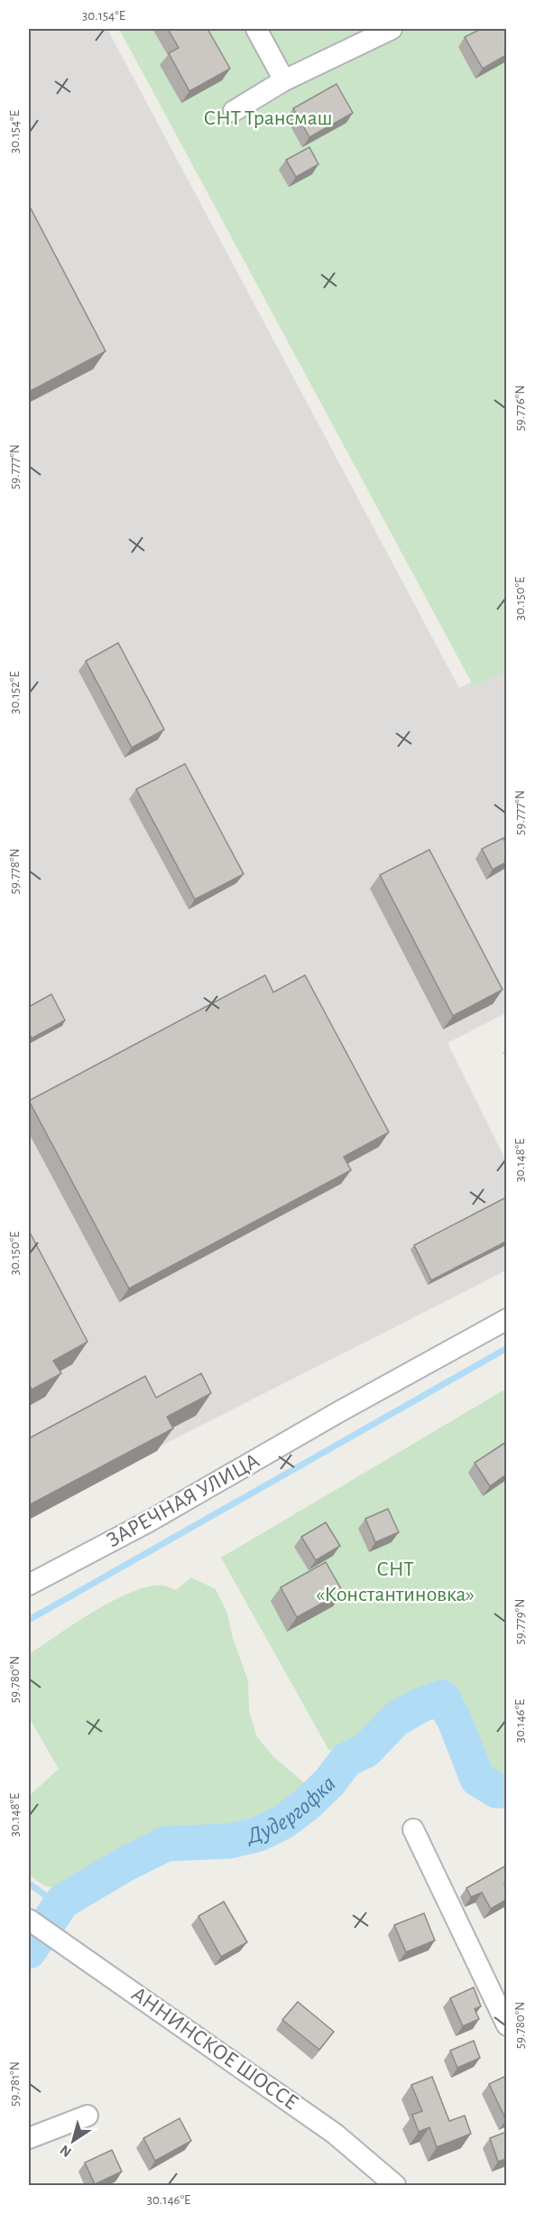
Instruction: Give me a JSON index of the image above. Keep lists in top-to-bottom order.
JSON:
{
  "streets": {
    "street": ["ЗАРЕЧНАЯ УЛИЦА", "АННИНСКОЕ ШОССЕ"]
  },
  "water": ["Дудергофка"],
  "parks": ["СНТ Трансмаш", "СНТ «Константиновка»"],
  "north": "bottom left",
  "coordinates": [
    "30.154°E",
    "59.776°N",
    "59.777°N",
    "30.150°E",
    "30.152°E",
    "59.778°N",
    "30.148°E",
    "59.779°N",
    "59.780°N",
    "30.146°E",
    "59.781°N"
  ]
}
